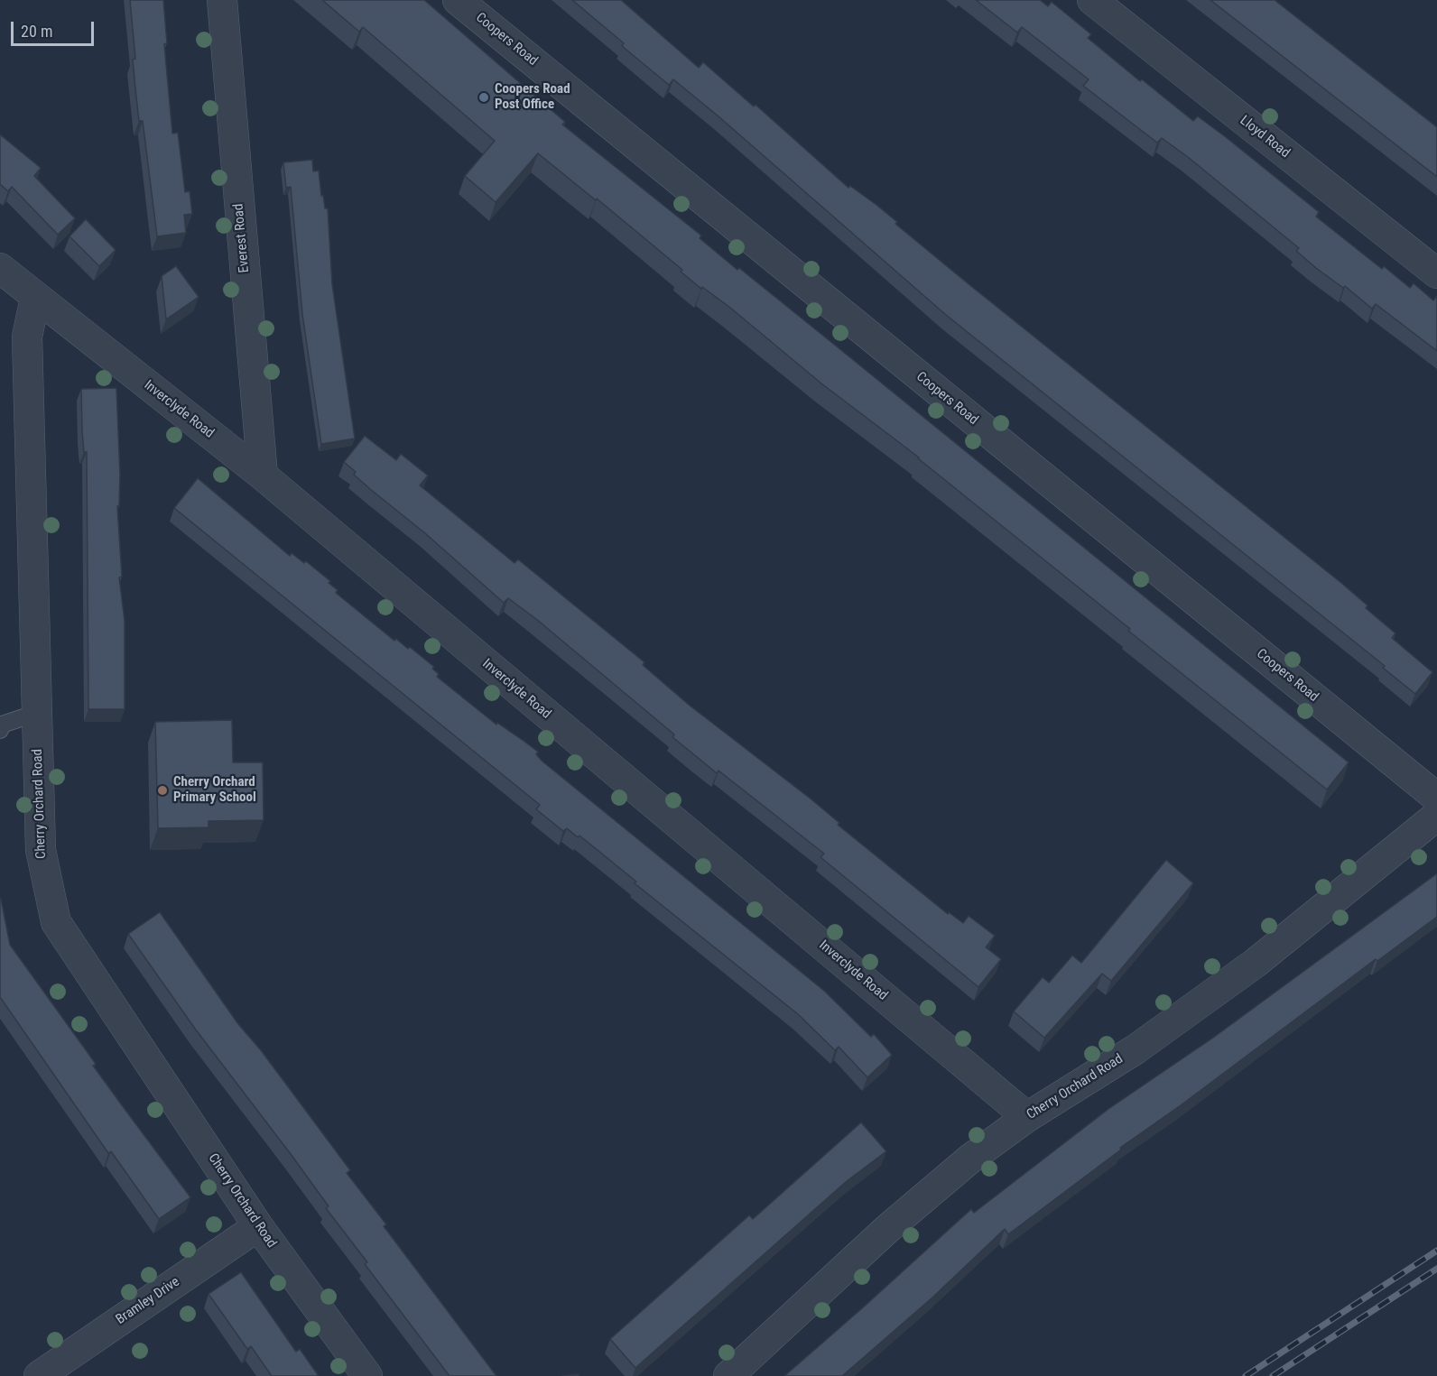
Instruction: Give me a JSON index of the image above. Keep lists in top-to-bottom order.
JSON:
{
  "streets": {
    "street": [
      "Coopers Road",
      "Lloyd Road",
      "Everest Road",
      "Inverclyde Road",
      "Cherry Orchard Road",
      "Bramley Drive"
    ]
  },
  "crossings": [
    ["Everest Road", "Inverclyde Road"],
    ["Inverclyde Road", "Cherry Orchard Road"],
    ["Cherry Orchard Road", "Bramley Drive"]
  ],
  "places": ["Coopers Road Post Office", "Cherry Orchard Primary School"],
  "scale_bar": "20 m"
}
